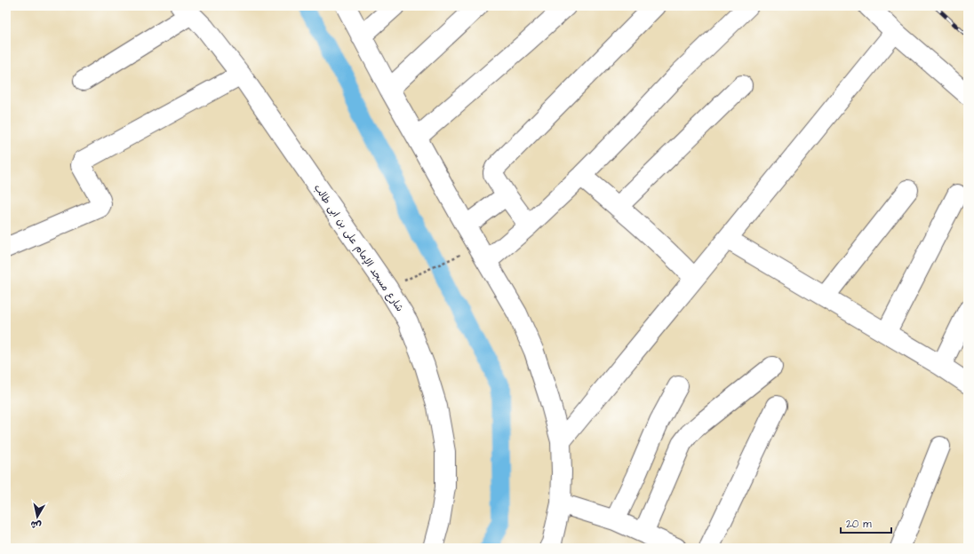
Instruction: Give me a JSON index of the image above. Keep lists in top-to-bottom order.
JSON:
{
  "streets": {
    "street": ["شارع مسجد الإمام على بن ابى طالب"]
  },
  "scale_bar": "20 m",
  "north": "bottom"
}
